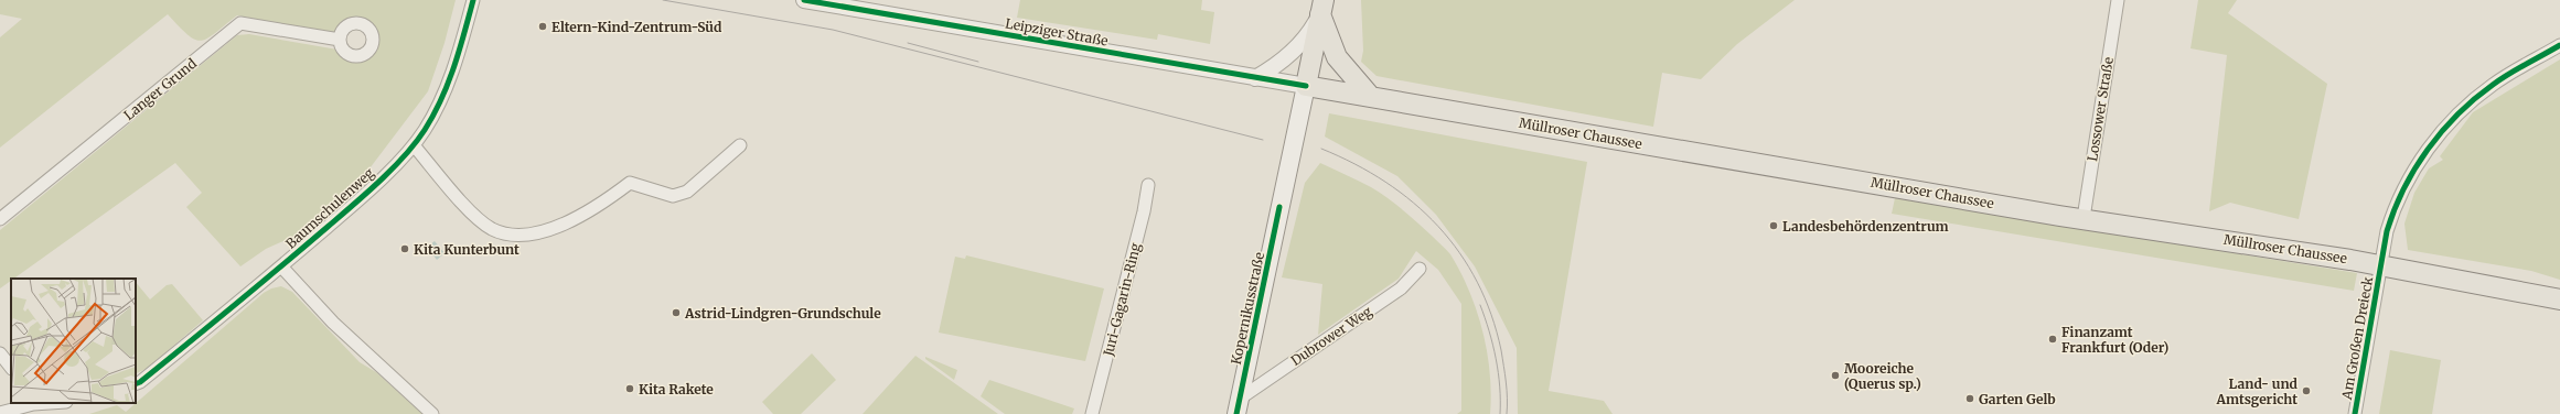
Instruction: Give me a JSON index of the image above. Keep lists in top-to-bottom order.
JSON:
{
  "streets": {
    "main road": ["Müllroser Chaussee", "Kopernikusstraße"],
    "street": [
      "Leipziger Straße",
      "Langer Grund",
      "Lossower Straße",
      "Baumschulenweg",
      "Juri-Gagarin-Ring",
      "Dubrower Weg",
      "Am Großen Dreieck"
    ]
  },
  "crossings": [
    ["Leipziger Straße", "Müllroser Chaussee"],
    ["Leipziger Straße", "Kopernikusstraße"],
    ["Lossower Straße", "Müllroser Chaussee"],
    ["Müllroser Chaussee", "Kopernikusstraße"],
    ["Müllroser Chaussee", "Am Großen Dreieck"],
    ["Kopernikusstraße", "Dubrower Weg"]
  ],
  "places": [
    "Eltern-Kind-Zentrum-Süd",
    "Landesbehördenzentrum",
    "Kita Kunterbunt",
    "Astrid-Lindgren-Grundschule",
    "Finanzamt Frankfurt (Oder)",
    "Mooreiche (Querus sp.)",
    "Kita Rakete",
    "Land- und Amtsgericht",
    "Garten Gelb"
  ]
}
